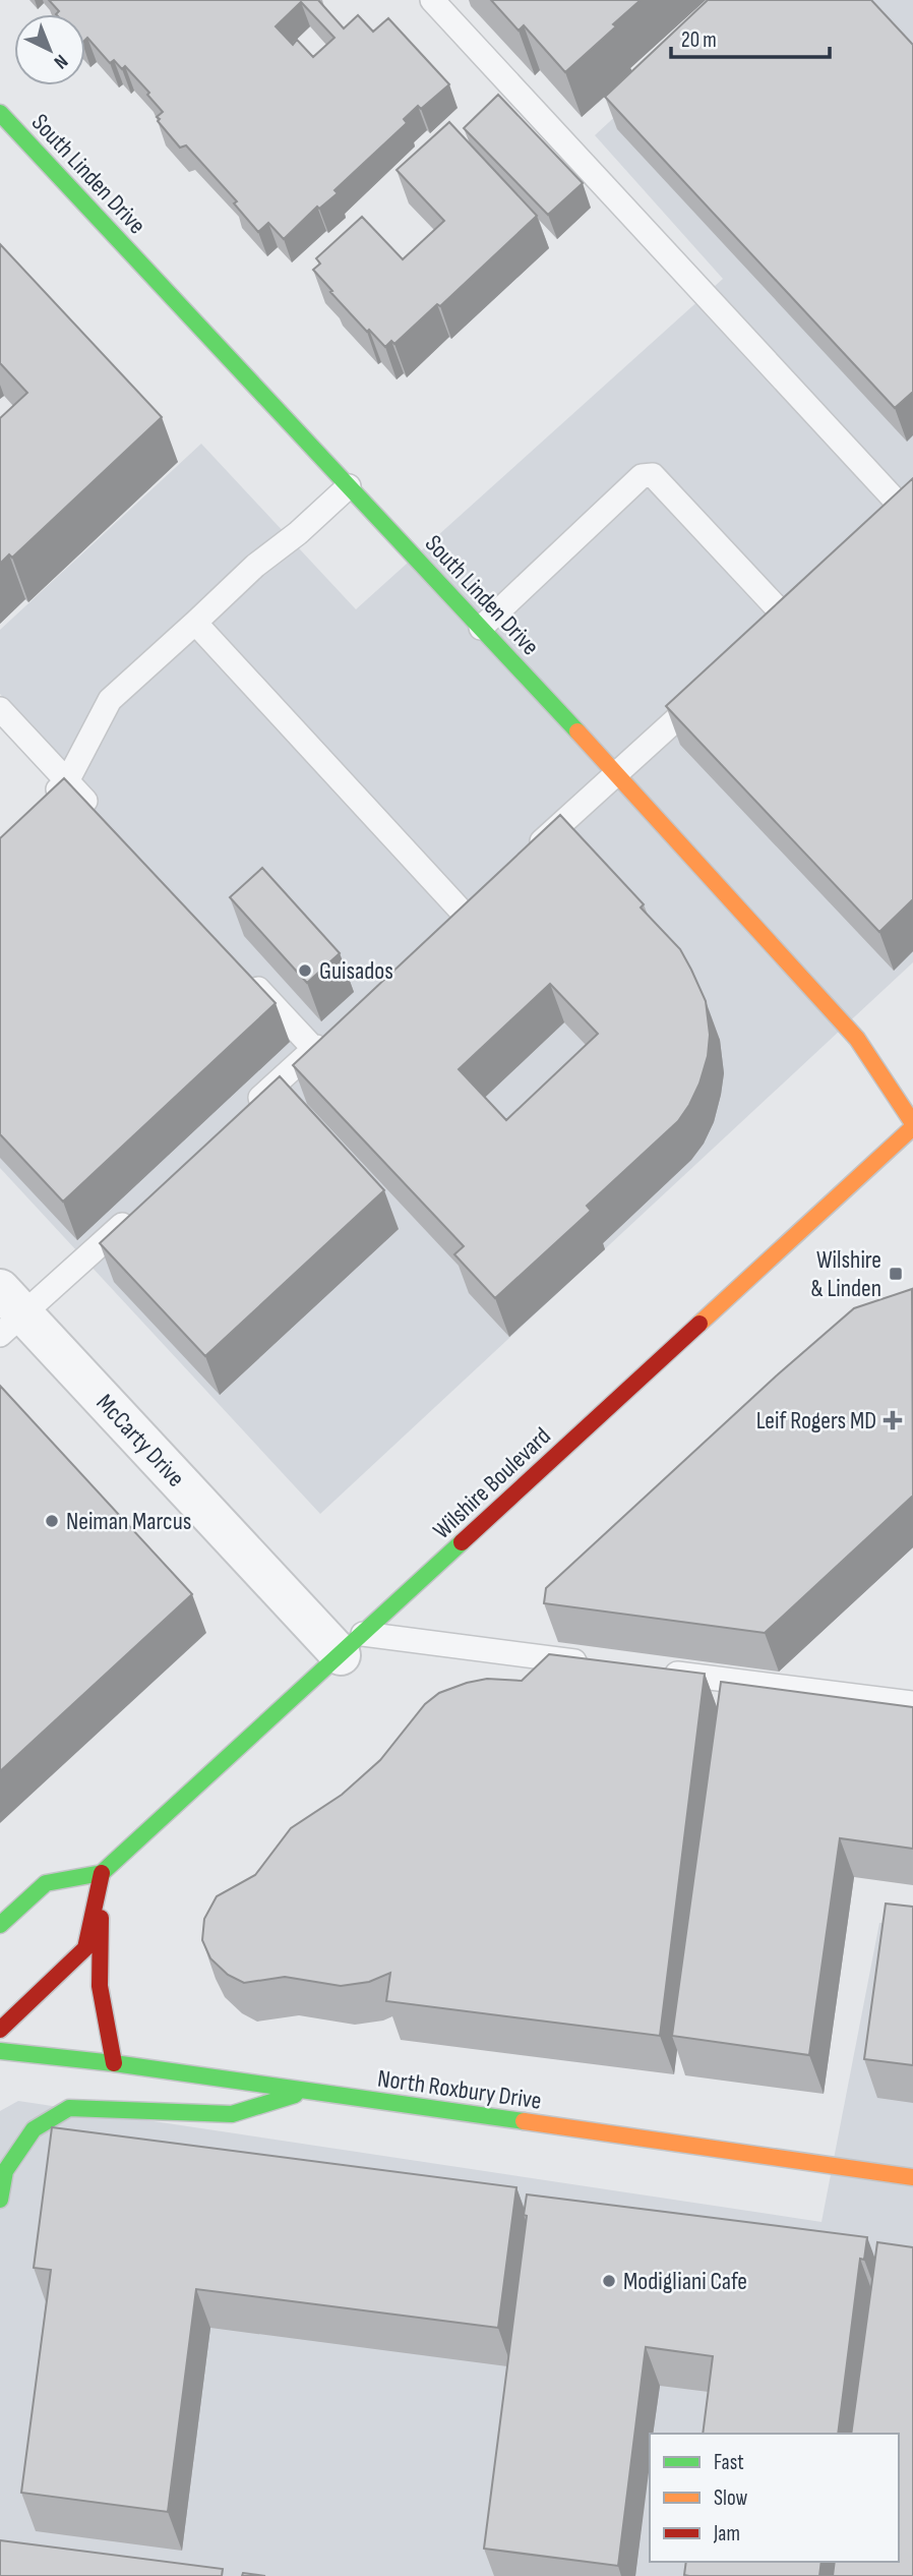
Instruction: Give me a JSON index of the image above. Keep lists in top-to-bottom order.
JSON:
{
  "streets": {
    "street": [
      "South Linden Drive",
      "McCarty Drive",
      "Wilshire Boulevard",
      "North Roxbury Drive"
    ]
  },
  "crossings": [
    ["South Linden Drive", "Wilshire Boulevard"],
    ["McCarty Drive", "Wilshire Boulevard"]
  ],
  "places": {
    "other": ["Guisados", "Neiman Marcus", "Modigliani Cafe"],
    "transit": ["Wilshire & Linden"],
    "health": ["Leif Rogers MD"]
  },
  "legend": ["Fast", "Slow", "Jam"],
  "scale_bar": "20 m",
  "north": "bottom right"
}
